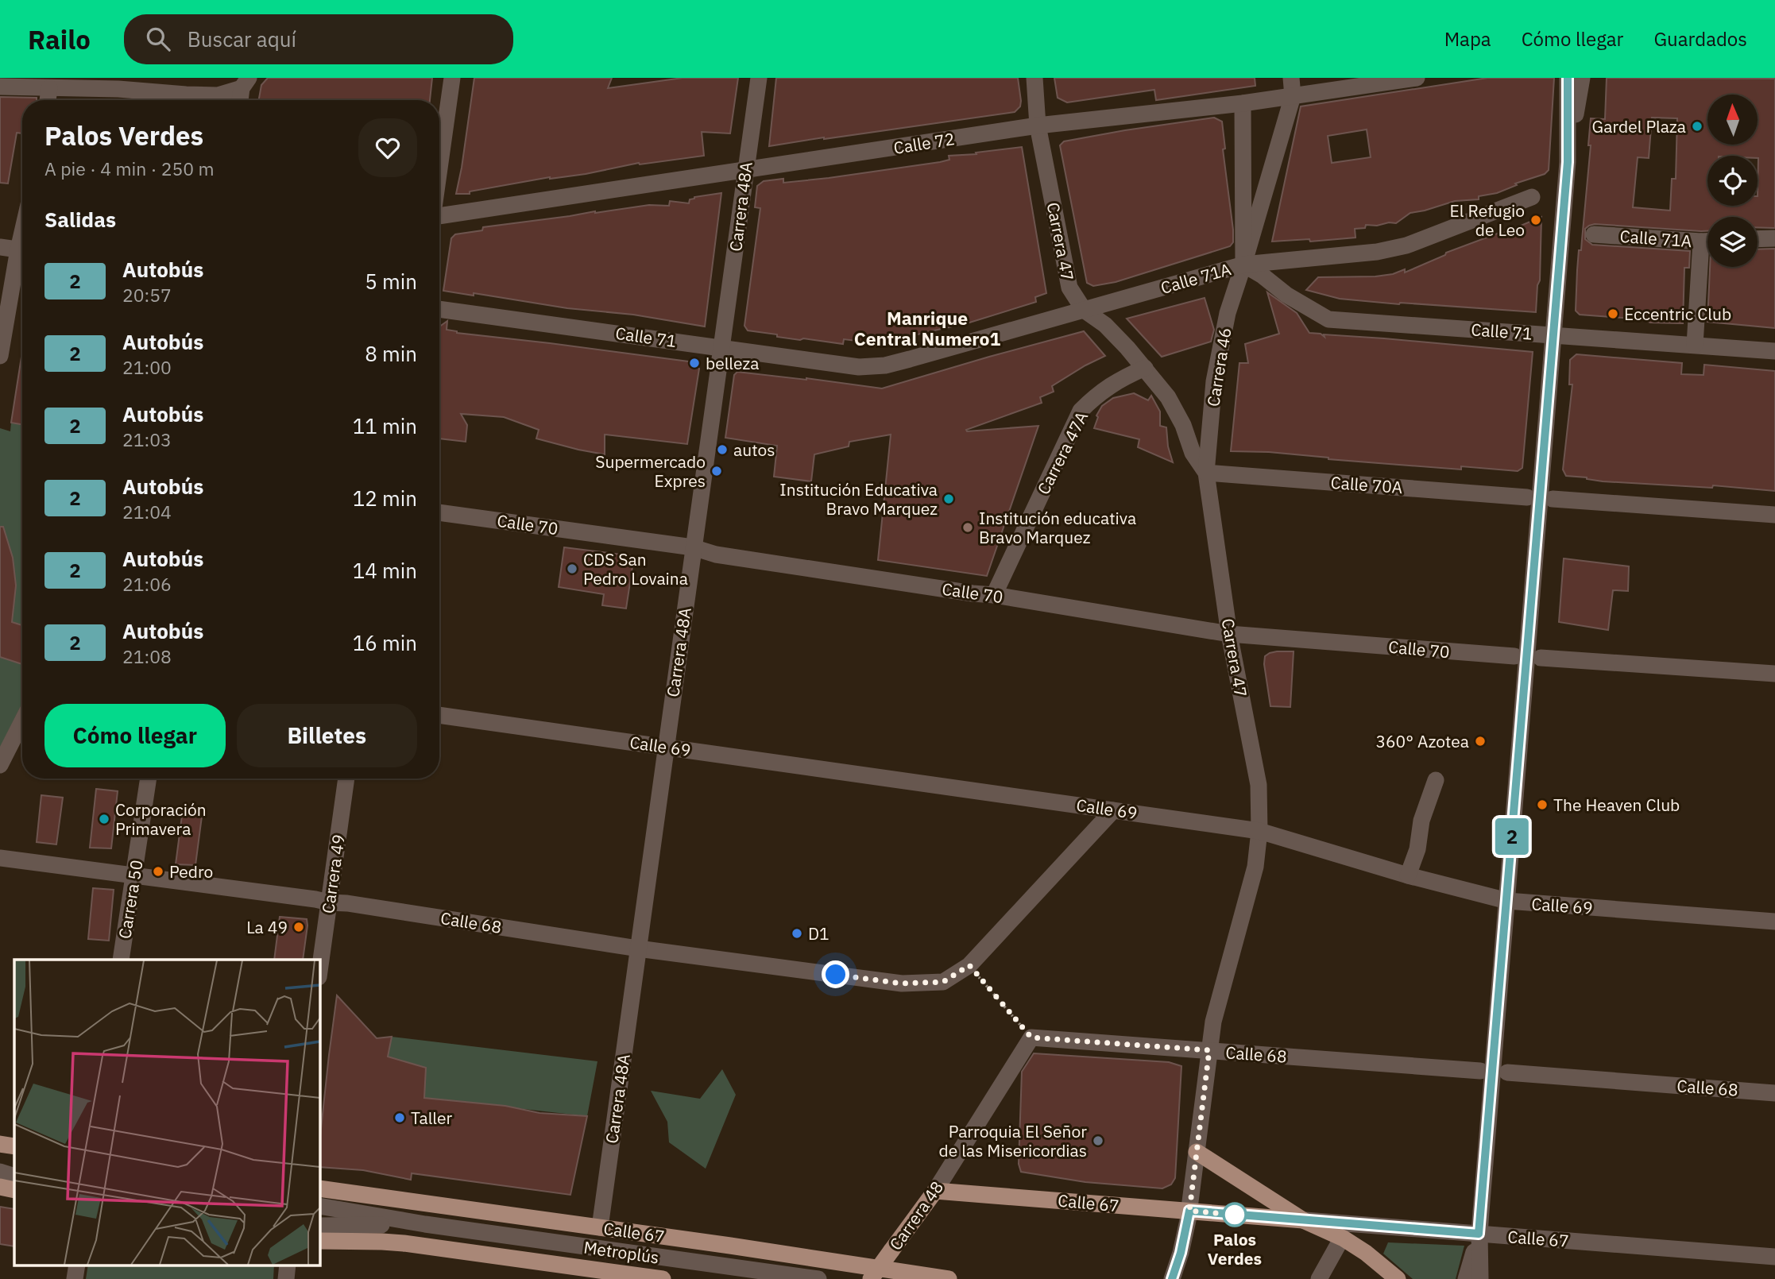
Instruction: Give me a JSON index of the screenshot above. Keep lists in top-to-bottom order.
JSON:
{
  "streets": {
    "main road": ["Calle 67", "Carrera 48"],
    "street": [
      "Calle 72",
      "Carrera 48A",
      "Calle 71A",
      "Carrera 47",
      "Calle 71",
      "Carrera 46",
      "Carrera 47A",
      "Calle 70A",
      "Calle 70",
      "Calle 69",
      "Carrera 49",
      "Carrera 50",
      "Calle 68",
      "Metroplús"
    ]
  },
  "crossings": [
    ["Calle 72", "Carrera 48A"],
    ["Calle 72", "Carrera 47"],
    ["Calle 72", "Carrera 46"],
    ["Carrera 48A", "Calle 71"],
    ["Carrera 48A", "Calle 70"],
    ["Carrera 48A", "Calle 69"],
    ["Carrera 48A", "Calle 68"],
    ["Carrera 48A", "Calle 67"],
    ["Calle 71A", "Carrera 47"],
    ["Calle 71A", "Calle 71"],
    ["Calle 71A", "Carrera 46"],
    ["Carrera 47", "Carrera 46"],
    ["Carrera 47", "Carrera 47A"],
    ["Carrera 47", "Calle 70A"],
    ["Carrera 47", "Calle 70"],
    ["Carrera 47", "Calle 69"],
    ["Carrera 47", "Calle 68"],
    ["Carrera 47", "Calle 67"],
    ["Calle 71", "Carrera 46"],
    ["Carrera 46", "Calle 70A"],
    ["Carrera 47A", "Calle 70"],
    ["Carrera 49", "Calle 68"],
    ["Carrera 50", "Calle 68"],
    ["Calle 68", "Carrera 48"],
    ["Calle 67", "Carrera 48"]
  ],
  "districts": ["Manrique Central Numero1"],
  "places": [
    "Gardel Plaza",
    "El Refugio de Leo",
    "Eccentric Club",
    "belleza",
    "autos",
    "Supermercado Expres",
    "Institución Educativa Bravo Marquez",
    "Institución educativa Bravo Marquez",
    "CDS San Pedro Lovaina",
    "360° Azotea",
    "The Heaven Club",
    "Corporación Primavera",
    "Pedro",
    "La 49",
    "D1",
    "Taller",
    "Parroquia El Señor de las Misericordias",
    "Palos Verdes"
  ],
  "lines": ["bus line 2"],
  "north": "top",
  "page": {
    "header": "Railo",
    "search": "Buscar aquí",
    "nav": ["Mapa", "Cómo llegar", "Guardados"],
    "on_map": "2",
    "heading": [
      ["Palos Verdes", "A pie · 4 min · 250 m"],
      "Salidas"
    ],
    "list": [
      {
        "mark": "2",
        "name": "Autobús",
        "note": "20:57",
        "value": "5 min"
      },
      {
        "mark": "2",
        "name": "Autobús",
        "note": "21:00",
        "value": "8 min"
      },
      {
        "mark": "2",
        "name": "Autobús",
        "note": "21:03",
        "value": "11 min"
      },
      {
        "mark": "2",
        "name": "Autobús",
        "note": "21:04",
        "value": "12 min"
      },
      {
        "mark": "2",
        "name": "Autobús",
        "note": "21:06",
        "value": "14 min"
      },
      {
        "mark": "2",
        "name": "Autobús",
        "note": "21:08",
        "value": "16 min"
      }
    ],
    "buttons": ["Cómo llegar", "Billetes"]
  }
}
